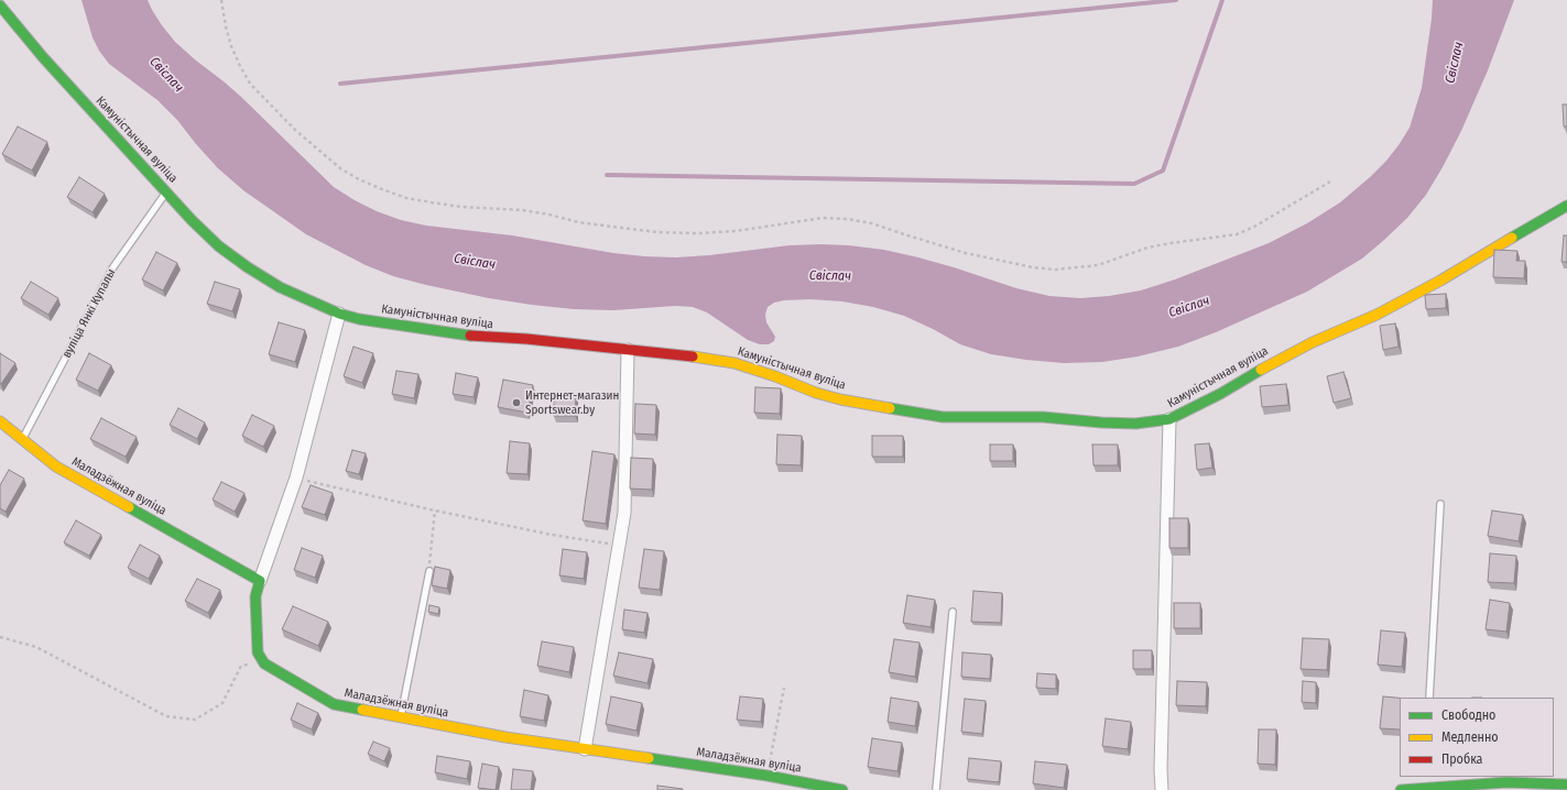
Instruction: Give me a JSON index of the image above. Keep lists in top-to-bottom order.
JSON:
{
  "streets": {
    "street": ["Камуністычная вуліца", "Маладзёжная вуліца"],
    "lane": ["вуліца Янкі Купалы"]
  },
  "crossings": [
    ["Камуністычная вуліца", "вуліца Янкі Купалы"],
    ["вуліца Янкі Купалы", "Маладзёжная вуліца"]
  ],
  "water": ["Свіслач"],
  "places": ["Интернет-магазин Sportswear.by"],
  "legend": ["Свободно", "Медленно", "Пробка"]
}
